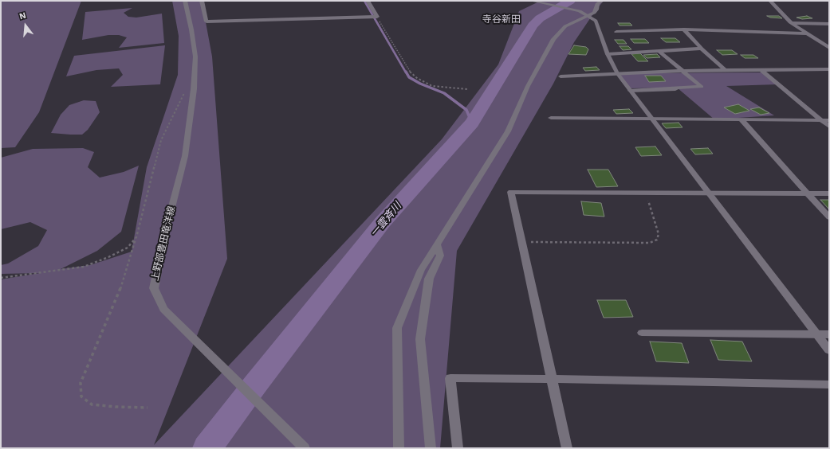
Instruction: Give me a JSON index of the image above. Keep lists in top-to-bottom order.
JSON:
{
  "streets": {
    "street": ["上野部豊田竜洋線"]
  },
  "districts": ["寺谷新田"],
  "water": ["一雲斉川"],
  "north": "top"
}
